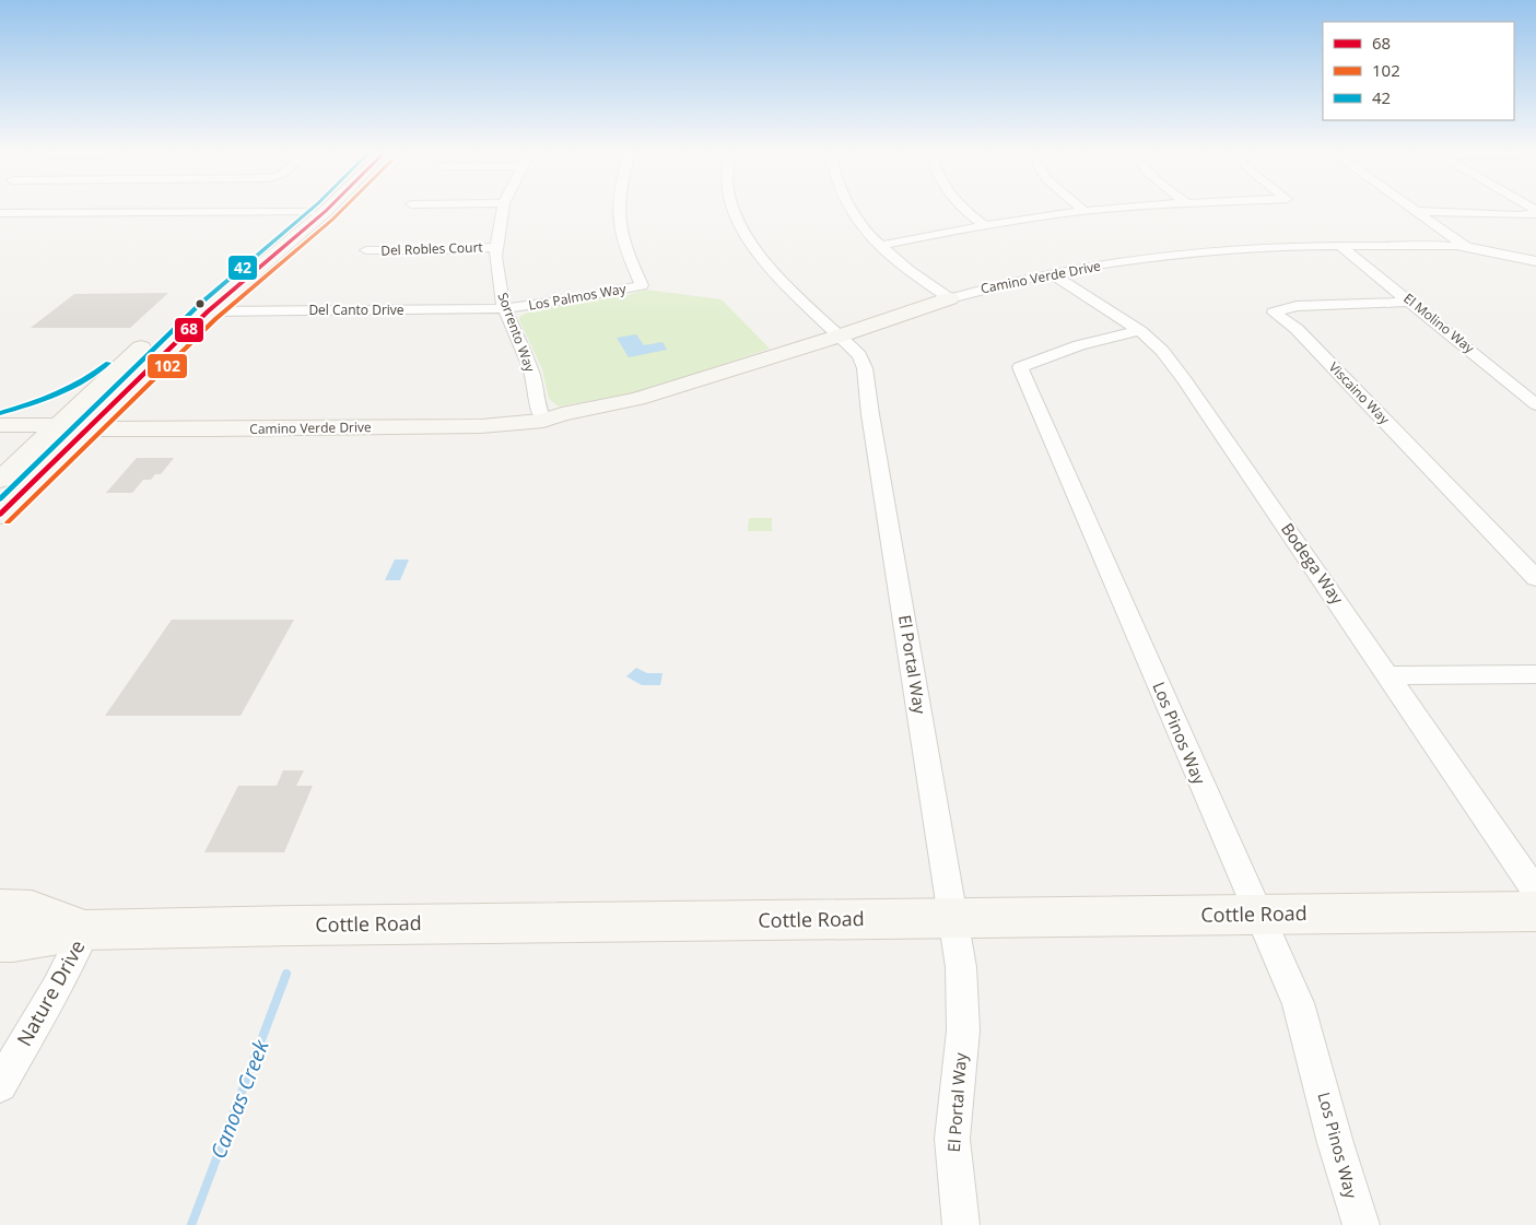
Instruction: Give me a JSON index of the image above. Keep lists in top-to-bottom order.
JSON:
{
  "streets": {
    "main road": ["Camino Verde Drive", "Cottle Road"],
    "street": [
      "Del Robles Court",
      "Los Palmos Way",
      "Del Canto Drive",
      "El Molino Way",
      "Sorrento Way",
      "Viscaino Way",
      "Bodega Way",
      "El Portal Way",
      "Los Pinos Way",
      "Nature Drive"
    ]
  },
  "crossings": [
    ["Del Robles Court", "Sorrento Way"],
    ["Camino Verde Drive", "El Molino Way"],
    ["Camino Verde Drive", "Sorrento Way"],
    ["Camino Verde Drive", "Bodega Way"],
    ["Camino Verde Drive", "El Portal Way"],
    ["Los Palmos Way", "Del Canto Drive"],
    ["Los Palmos Way", "Sorrento Way"],
    ["Del Canto Drive", "Sorrento Way"],
    ["El Molino Way", "Viscaino Way"],
    ["Bodega Way", "Los Pinos Way"],
    ["El Portal Way", "Cottle Road"],
    ["Los Pinos Way", "Cottle Road"],
    ["Cottle Road", "Nature Drive"]
  ],
  "water": ["Canoas Creek"],
  "lines": ["transit line 68", "transit line 102", "transit line 42"],
  "legend": ["68", "102", "42"]
}
